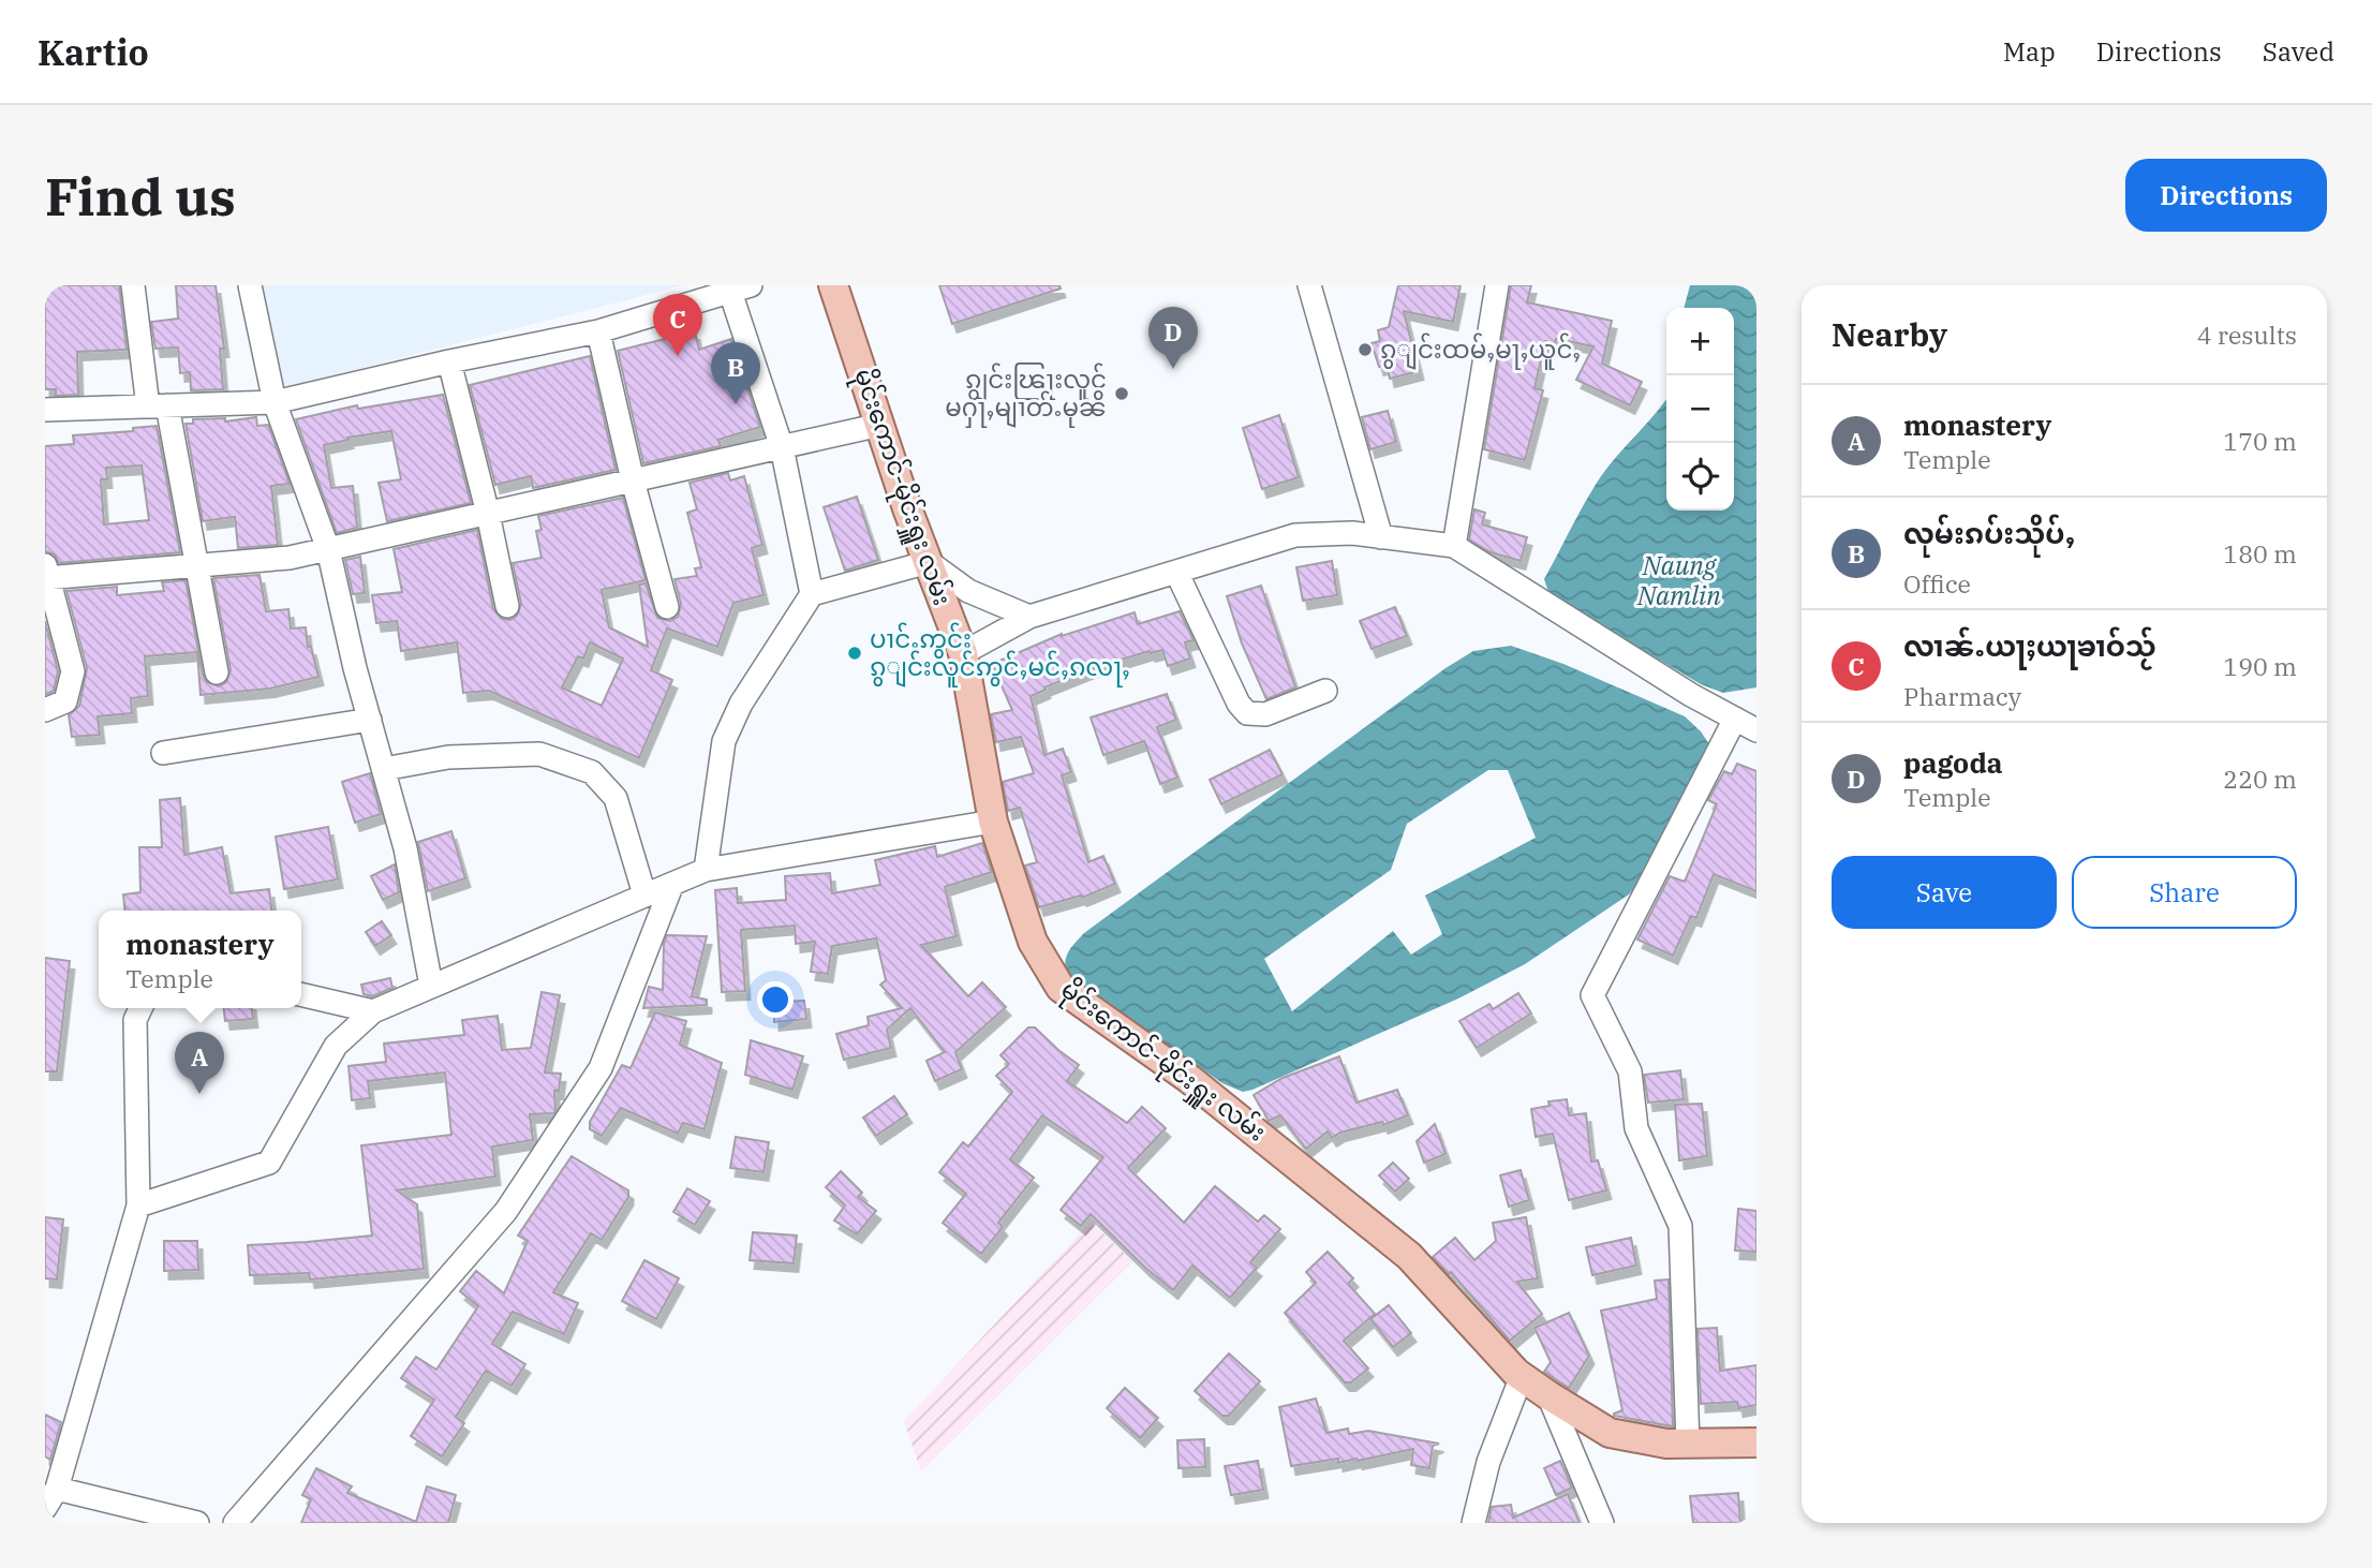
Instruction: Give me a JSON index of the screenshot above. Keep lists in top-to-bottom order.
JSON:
{
  "streets": {
    "main road": ["မိုင်းကောင်-မိုင်းရှူး လမ်း"]
  },
  "water": ["Naung Namlin"],
  "places": ["ၵွျင်းထမ်ႇမႃႇယူင်ႇ", "ၵျွင်းၽြႃးလူင် မႁႃႇမျၢတ်ႉမုၼိ", "ပၢင်ႇဢွင်ႈ ၵွျင်းလူင်ဢွင်ႇမင်ႇၵလႃႇ"],
  "page": {
    "header": "Kartio",
    "nav": ["Map", "Directions", "Saved"],
    "buttons": [
      "Directions",
      ["Save", "Share"]
    ],
    "title": "Find us",
    "heading": ["Nearby", "4 results"],
    "pins": [
      "C",
      "D",
      "B",
      "A"
    ],
    "map_buttons": ["+", "−"],
    "list": [
      {
        "mark": "A",
        "name": "monastery",
        "note": "Temple",
        "value": "170 m"
      },
      {
        "mark": "B",
        "name": "လုမ်းၵပ်းသိုပ်ႇ",
        "note": "Office",
        "value": "180 m"
      },
      {
        "mark": "C",
        "name": "လၢၼ်ႉယႃႈယႃၶၢဝ်သႂ်",
        "note": "Pharmacy",
        "value": "190 m"
      },
      {
        "mark": "D",
        "name": "pagoda",
        "note": "Temple",
        "value": "220 m"
      }
    ],
    "popup": ["monastery", "Temple"]
  }
}
